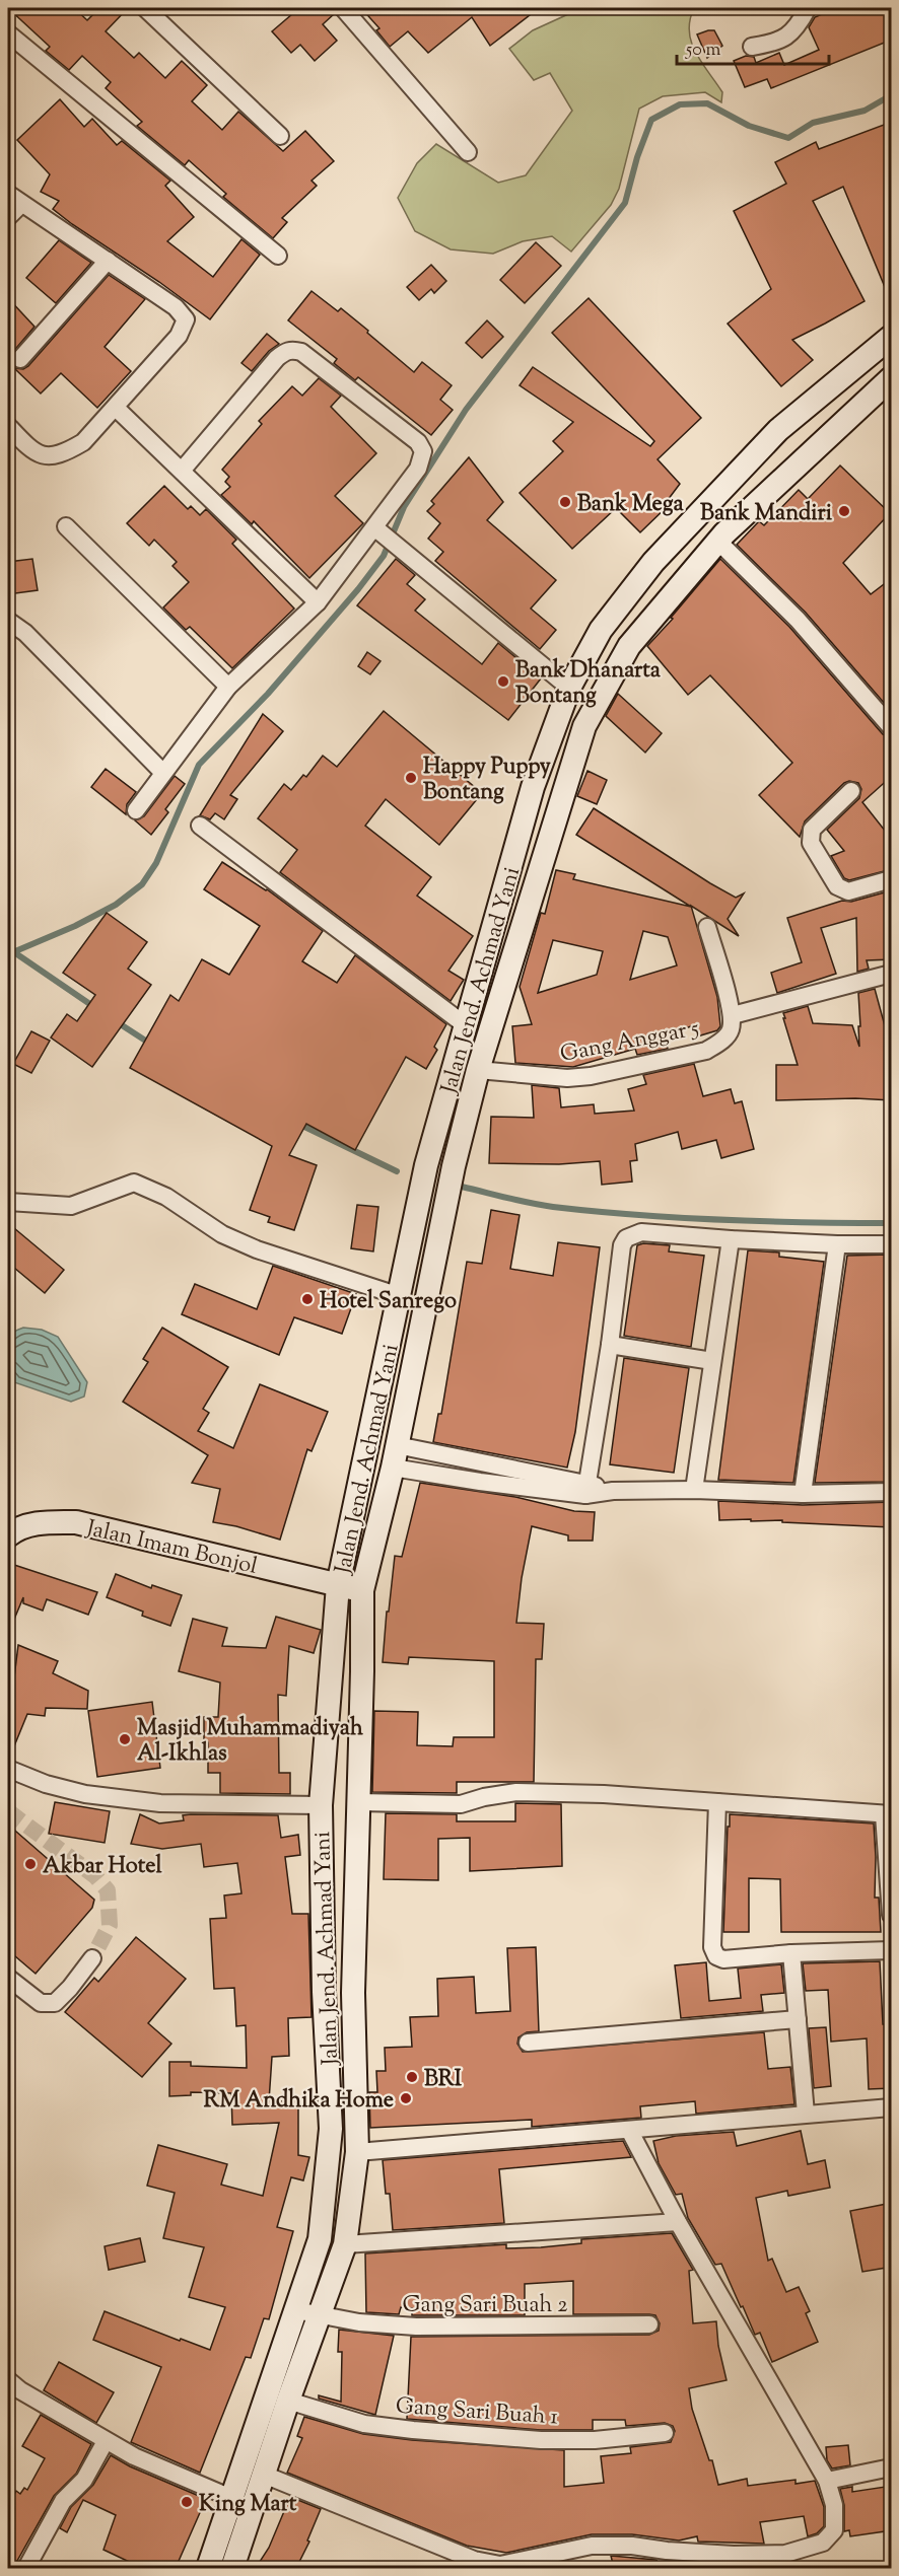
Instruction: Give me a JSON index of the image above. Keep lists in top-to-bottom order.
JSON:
{
  "streets": {
    "street": [
      "Jalan Jend. Achmad Yani",
      "Gang Anggar 5",
      "Gang Sari Buah 2",
      "Gang Sari Buah 1"
    ]
  },
  "crossings": [
    ["Jalan Jend. Achmad Yani", "Gang Anggar 5"],
    ["Jalan Jend. Achmad Yani", "Gang Sari Buah 2"],
    ["Jalan Jend. Achmad Yani", "Gang Sari Buah 1"]
  ],
  "places": [
    "Bank Mega",
    "Bank Mandiri",
    "Bank Dhanarta Bontang",
    "Happy Puppy Bontang",
    "Hotel Sanrego",
    "Masjid Muhammadiyah Al-Ikhlas",
    "Akbar Hotel",
    "BRI",
    "RM Andhika Home",
    "King Mart"
  ],
  "scale_bar": "50 m"
}
